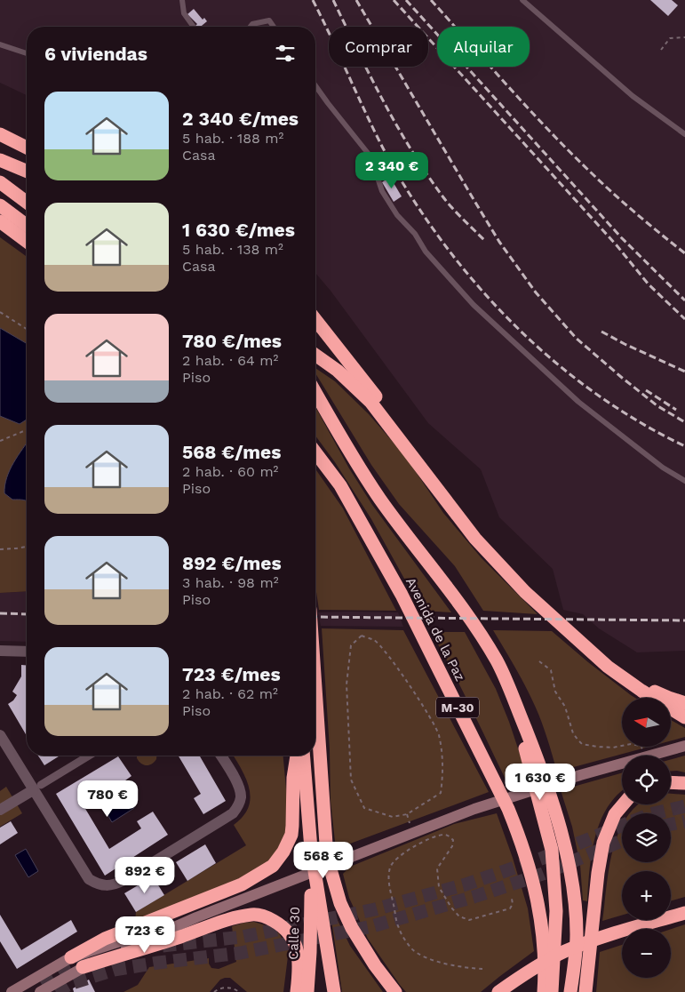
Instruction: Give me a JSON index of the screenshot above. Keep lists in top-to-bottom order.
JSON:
{
  "streets": {
    "highway": ["Avenida de la Paz", "M-30", "Calle 30"]
  },
  "north": "left",
  "page": {
    "chip": ["Comprar", "Alquilar"],
    "heading": "6 viviendas",
    "list": [
      {
        "name": "2 340 €/mes",
        "note": "5 hab. · 188 m² · Casa"
      },
      {
        "name": "1 630 €/mes",
        "note": "5 hab. · 138 m² · Casa"
      },
      {
        "name": "780 €/mes",
        "note": "2 hab. · 64 m² · Piso"
      },
      {
        "name": "568 €/mes",
        "note": "2 hab. · 60 m² · Piso"
      },
      {
        "name": "892 €/mes",
        "note": "3 hab. · 98 m² · Piso"
      },
      {
        "name": "723 €/mes",
        "note": "2 hab. · 62 m² · Piso"
      }
    ],
    "price": [
      "2 340 €",
      "1 630 €",
      "780 €",
      "568 €",
      "892 €",
      "723 €"
    ],
    "map_buttons": ["+", "−"]
  }
}
